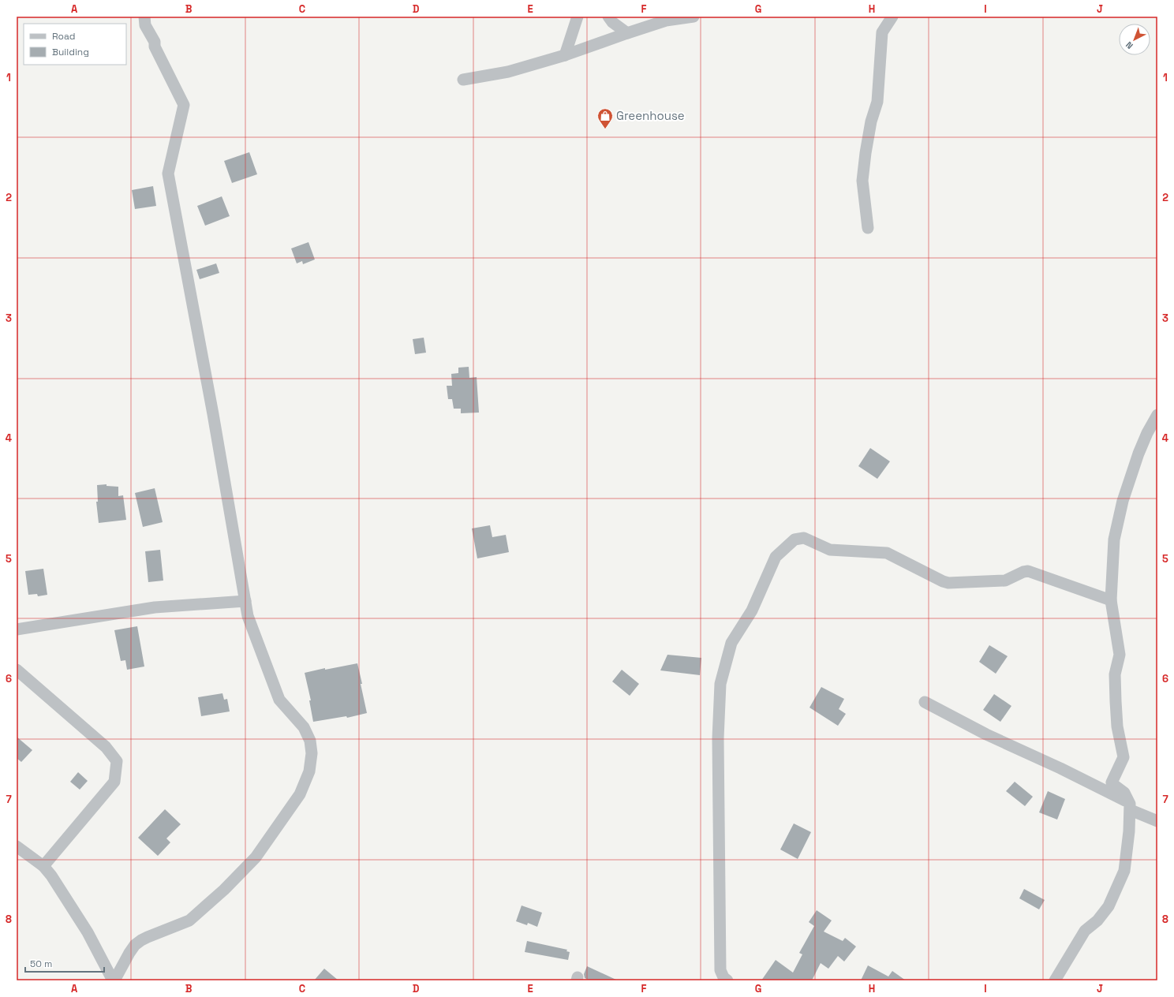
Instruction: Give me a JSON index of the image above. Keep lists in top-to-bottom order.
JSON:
{
  "places": {
    "shop": ["Greenhouse"]
  },
  "legend": ["Road", "Building"],
  "scale_bar": "50 m",
  "north": "bottom left",
  "grid": {
    "columns": [
      "A",
      "B",
      "C",
      "D",
      "E",
      "F",
      "G",
      "H",
      "I",
      "J"
    ],
    "rows": [
      "1",
      "2",
      "3",
      "4",
      "5",
      "6",
      "7",
      "8"
    ]
  }
}
